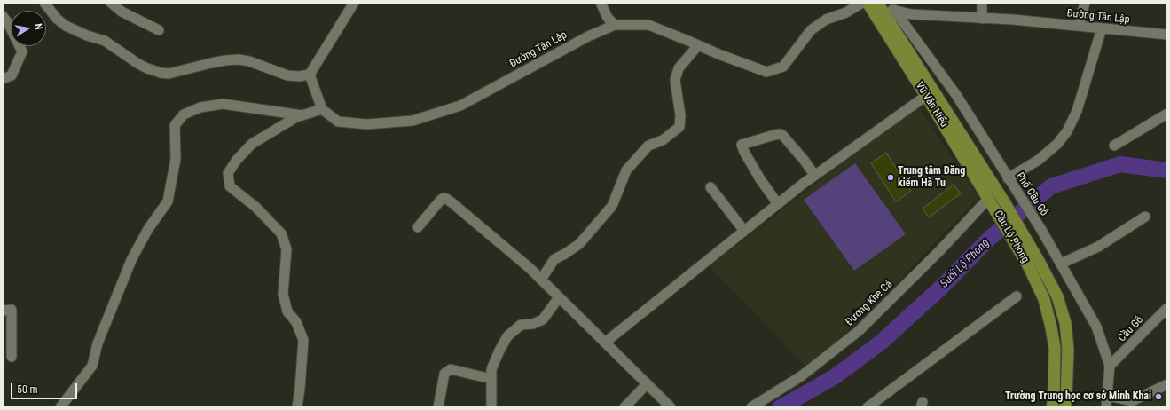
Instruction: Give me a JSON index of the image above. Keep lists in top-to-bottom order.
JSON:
{
  "streets": {
    "main road": ["Vũ Văn Hiếu", "Cầu Lộ Phong"],
    "street": [
      "Đường Tân Lập",
      "Phố Cầu Gỗ",
      "Đường Khe Cá",
      "Cầu Gỗ"
    ]
  },
  "crossings": [
    ["Đường Tân Lập", "Vũ Văn Hiếu"],
    ["Đường Tân Lập", "Phố Cầu Gỗ"],
    ["Vũ Văn Hiếu", "Cầu Lộ Phong"],
    ["Vũ Văn Hiếu", "Đường Khe Cá"],
    ["Phố Cầu Gỗ", "Cầu Gỗ"],
    ["Cầu Lộ Phong", "Đường Khe Cá"]
  ],
  "water": ["Suối Lộ Phong"],
  "places": ["Trung tâm Đăng kiểm Hà Tu", "Trường Trung học cơ sở Minh Khai"],
  "scale_bar": "50 m",
  "north": "right"
}
